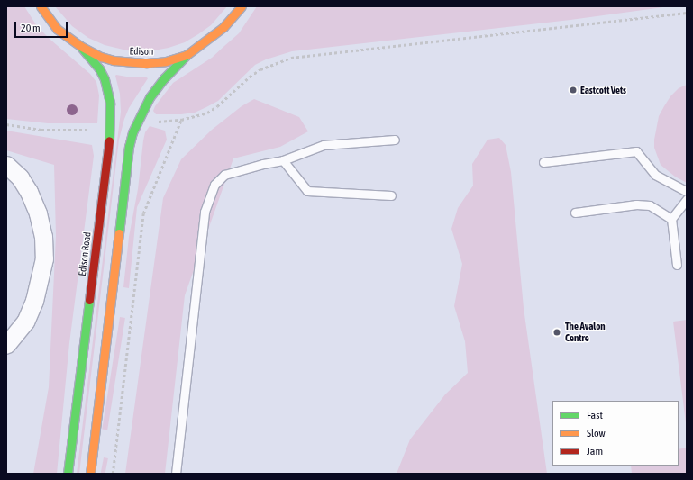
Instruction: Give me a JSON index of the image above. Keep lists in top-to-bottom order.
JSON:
{
  "streets": {
    "main road": ["Edison", "Edison Road"]
  },
  "crossings": [
    ["Edison", "Edison Road"]
  ],
  "places": ["Eastcott Vets", "The Avalon Centre"],
  "legend": ["Fast", "Slow", "Jam"],
  "scale_bar": "20 m"
}
